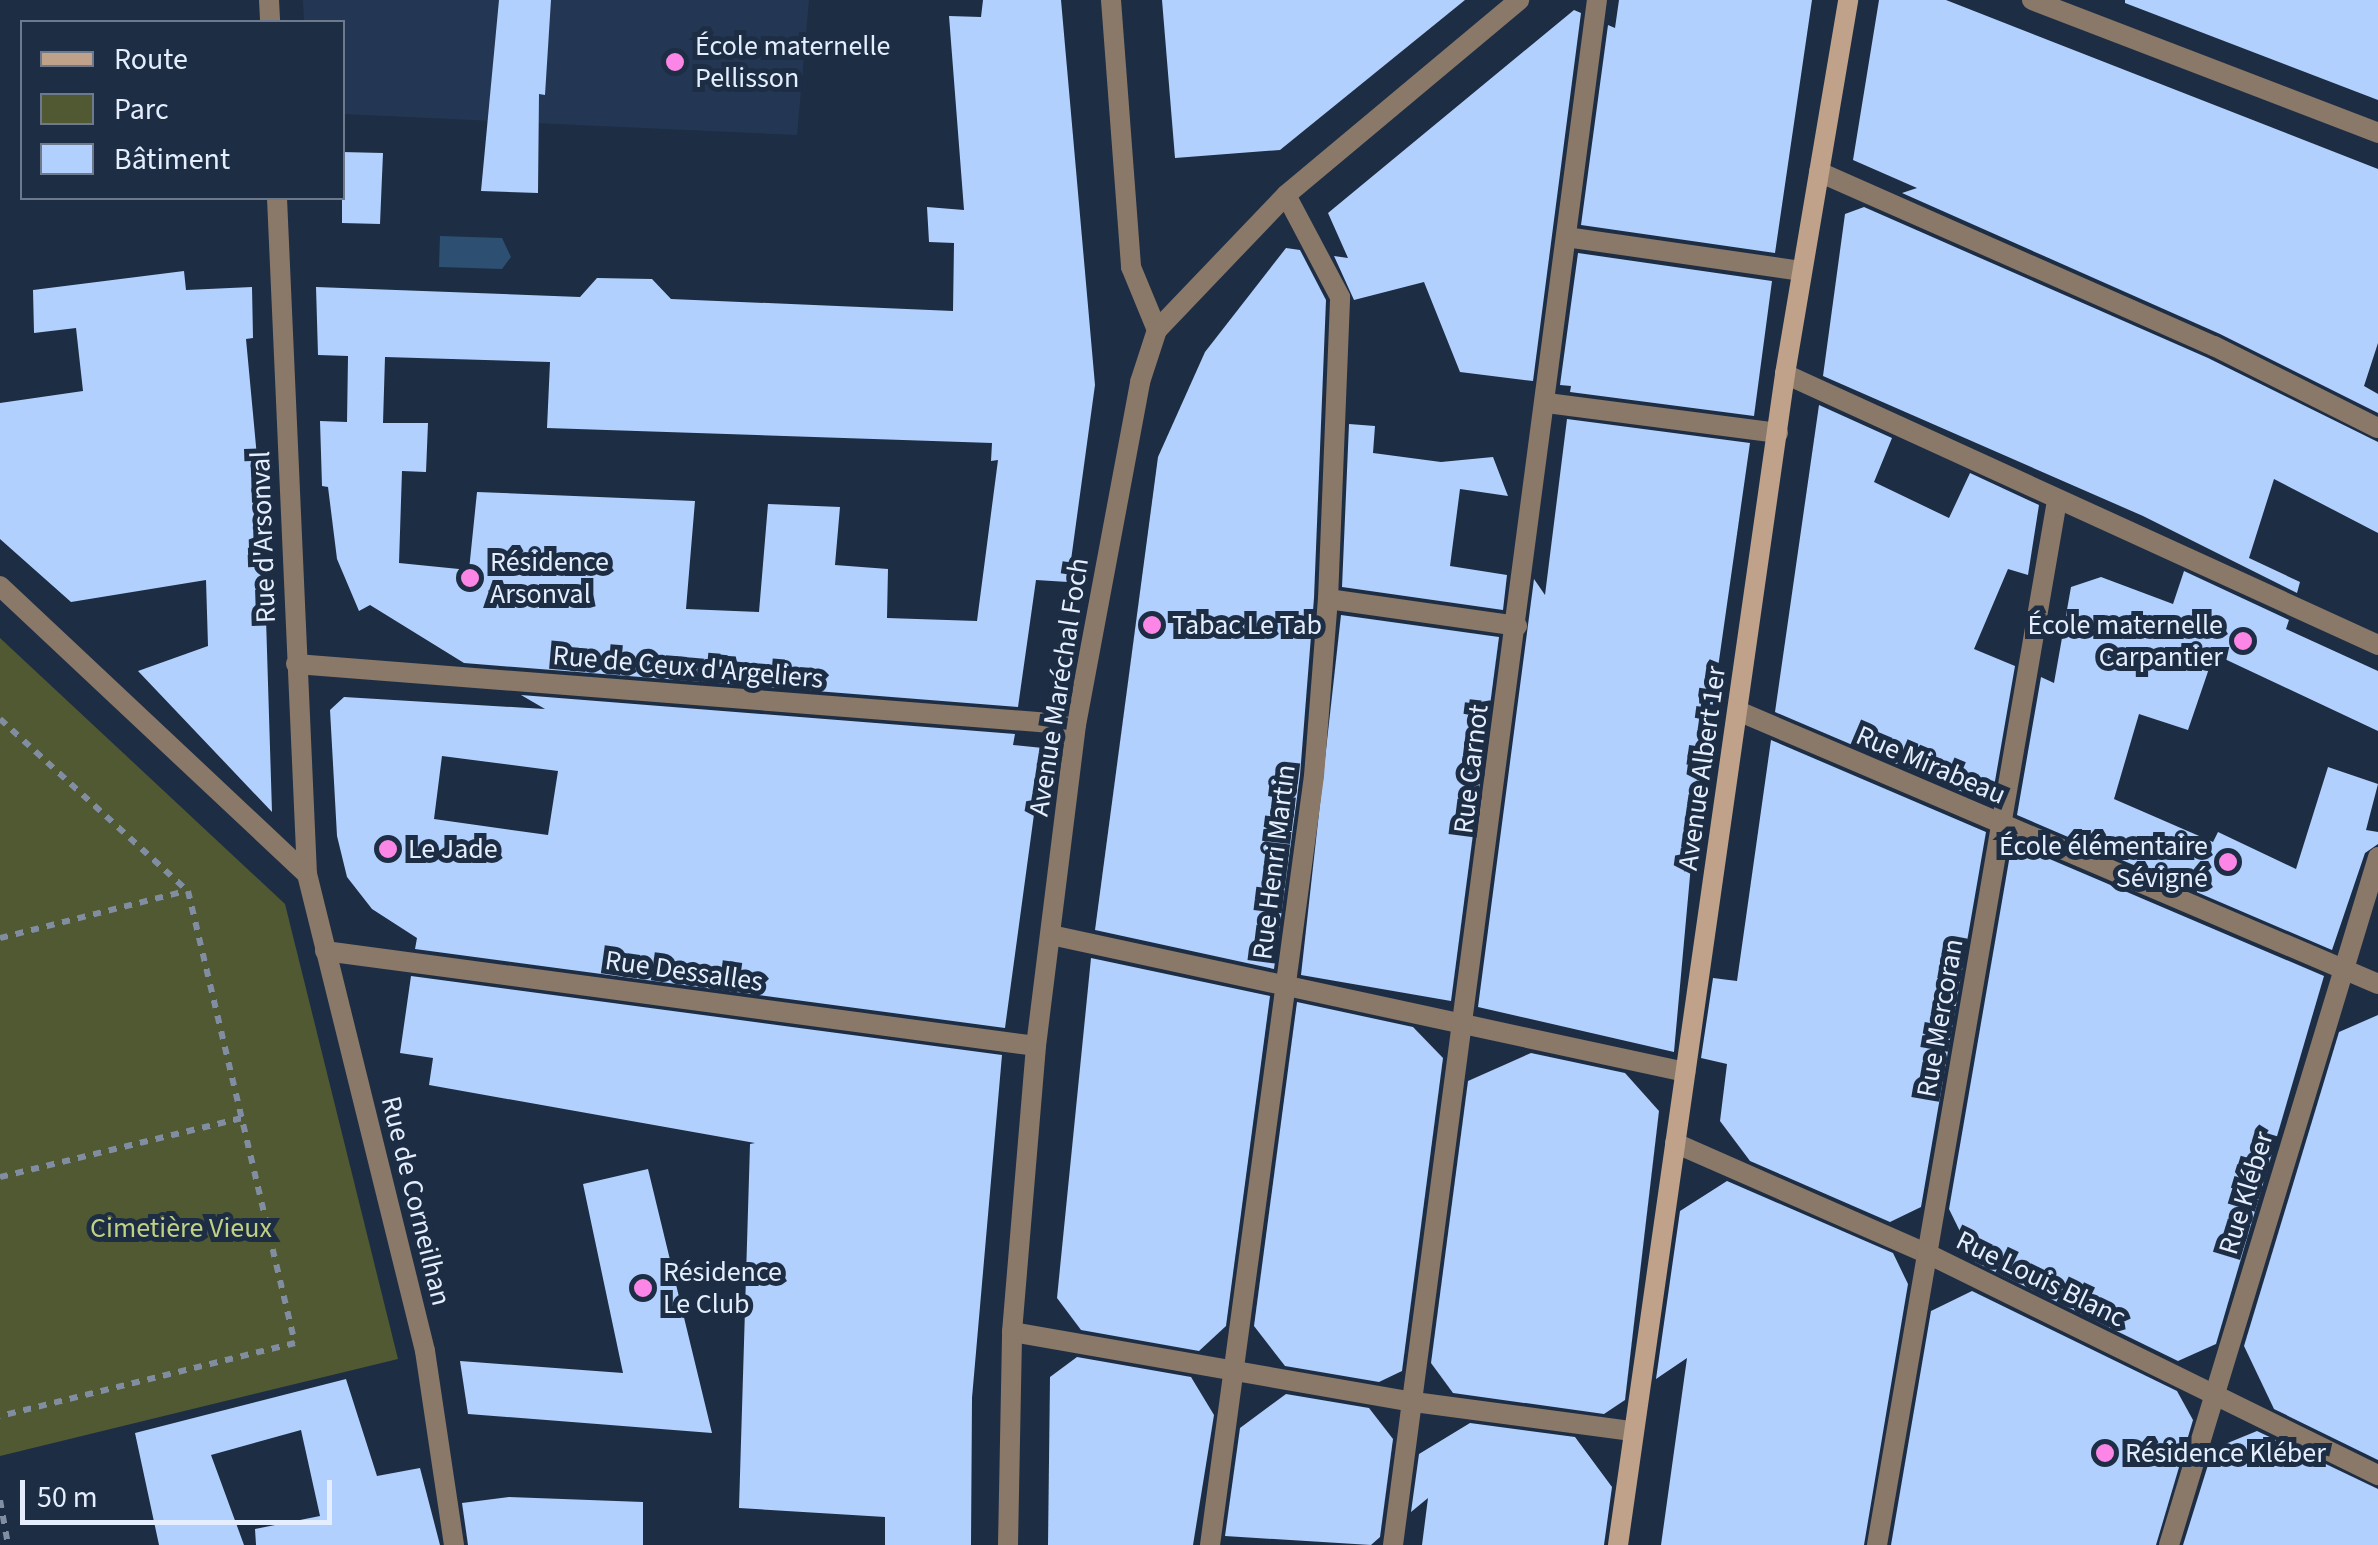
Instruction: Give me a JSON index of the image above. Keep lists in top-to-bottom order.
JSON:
{
  "streets": {
    "main road": ["Avenue Albert 1er"],
    "street": [
      "Rue d'Arsonval",
      "Rue de Ceux d'Argeliers",
      "Avenue Maréchal Foch",
      "Rue Mirabeau",
      "Rue Carnot",
      "Rue Henri Martin",
      "Rue Dessalles",
      "Rue Mercoran",
      "Rue Kléber",
      "Rue de Corneilhan",
      "Rue Louis Blanc"
    ]
  },
  "crossings": [
    ["Rue d'Arsonval", "Rue de Ceux d'Argeliers"],
    ["Rue d'Arsonval", "Rue de Corneilhan"],
    ["Rue de Ceux d'Argeliers", "Avenue Maréchal Foch"],
    ["Avenue Maréchal Foch", "Rue Henri Martin"],
    ["Avenue Maréchal Foch", "Rue Dessalles"],
    ["Rue Mirabeau", "Avenue Albert 1er"],
    ["Rue Mirabeau", "Rue Mercoran"],
    ["Rue Mirabeau", "Rue Kléber"],
    ["Avenue Albert 1er", "Rue Louis Blanc"],
    ["Rue Dessalles", "Rue de Corneilhan"],
    ["Rue Mercoran", "Rue Louis Blanc"],
    ["Rue Kléber", "Rue Louis Blanc"]
  ],
  "parks": ["Cimetière Vieux"],
  "places": [
    "École maternelle Pellisson",
    "Résidence Arsonval",
    "Tabac Le Tab",
    "École maternelle Carpantier",
    "Le Jade",
    "École élémentaire Sévigné",
    "Résidence Le Club",
    "Résidence Kléber"
  ],
  "legend": ["Route", "Parc", "Bâtiment"],
  "scale_bar": "50 m"
}
